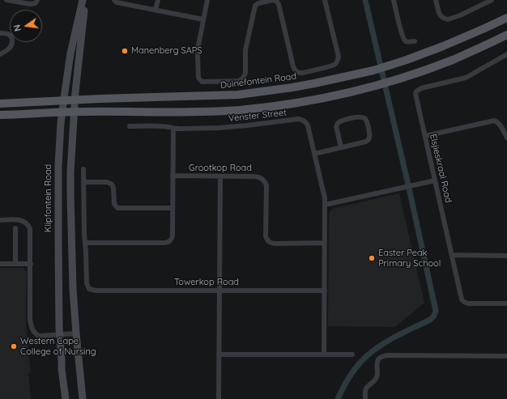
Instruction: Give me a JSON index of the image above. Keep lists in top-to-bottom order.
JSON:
{
  "streets": {
    "main road": ["Duinefontein Road", "Klipfontein Road"],
    "street": [
      "Venster Street",
      "Grootkop Road",
      "Elsjieskraal Road",
      "Towerkop Road"
    ]
  },
  "crossings": [
    ["Duinefontein Road", "Klipfontein Road"],
    ["Venster Street", "Grootkop Road"],
    ["Venster Street", "Towerkop Road"]
  ],
  "places": ["Manenberg SAPS", "Easter Peak Primary School", "Western Cape College of Nursing"],
  "north": "left"
}
